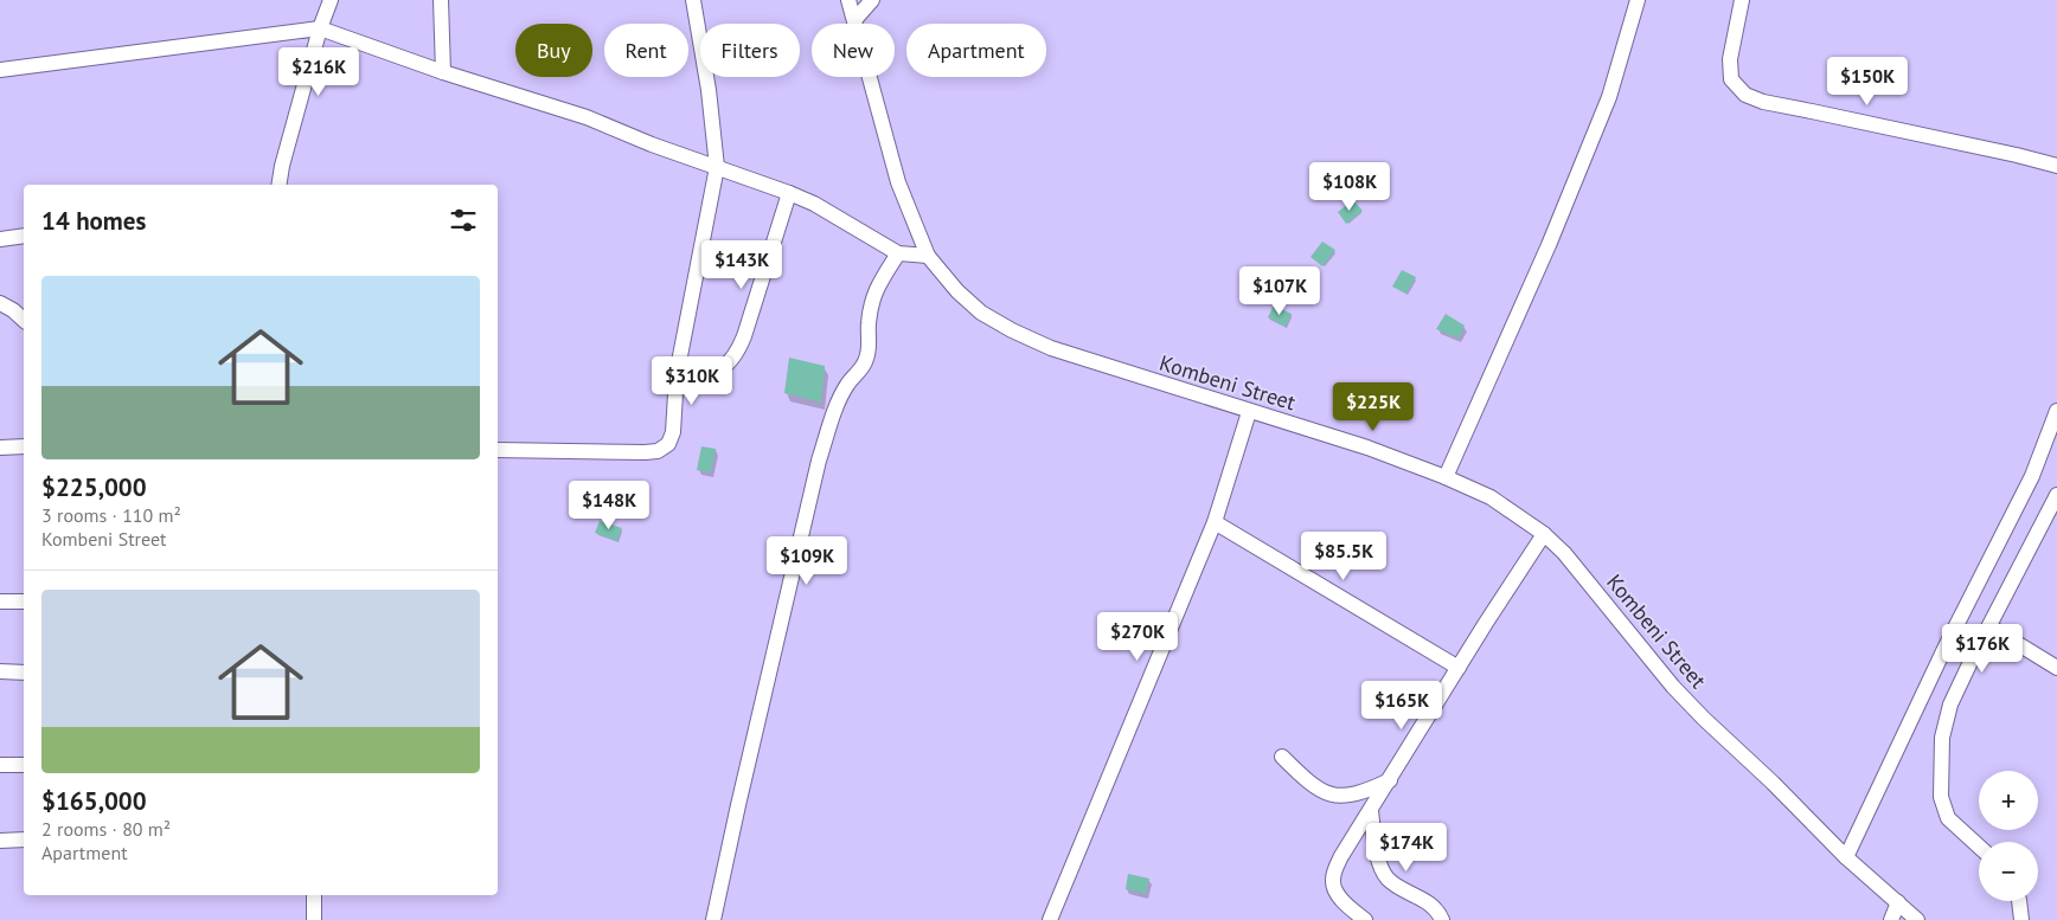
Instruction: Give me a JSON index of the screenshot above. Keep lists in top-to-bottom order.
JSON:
{
  "streets": {
    "street": ["Kombeni Street"]
  },
  "page": {
    "chip": [
      "Buy",
      "Rent",
      "Filters",
      "New",
      "Apartment"
    ],
    "price": [
      "$216K",
      "$150K",
      "$108K",
      "$143K",
      "$107K",
      "$310K",
      "$225K",
      "$148K",
      "$85.5K",
      "$109K",
      "$270K",
      "$176K",
      "$165K",
      "$174K"
    ],
    "heading": "14 homes",
    "list": [
      {
        "name": "$225,000",
        "note": "3 rooms · 110 m² · Kombeni Street"
      },
      {
        "name": "$165,000",
        "note": "2 rooms · 80 m² · Apartment"
      }
    ],
    "map_buttons": ["+", "−"]
  }
}
